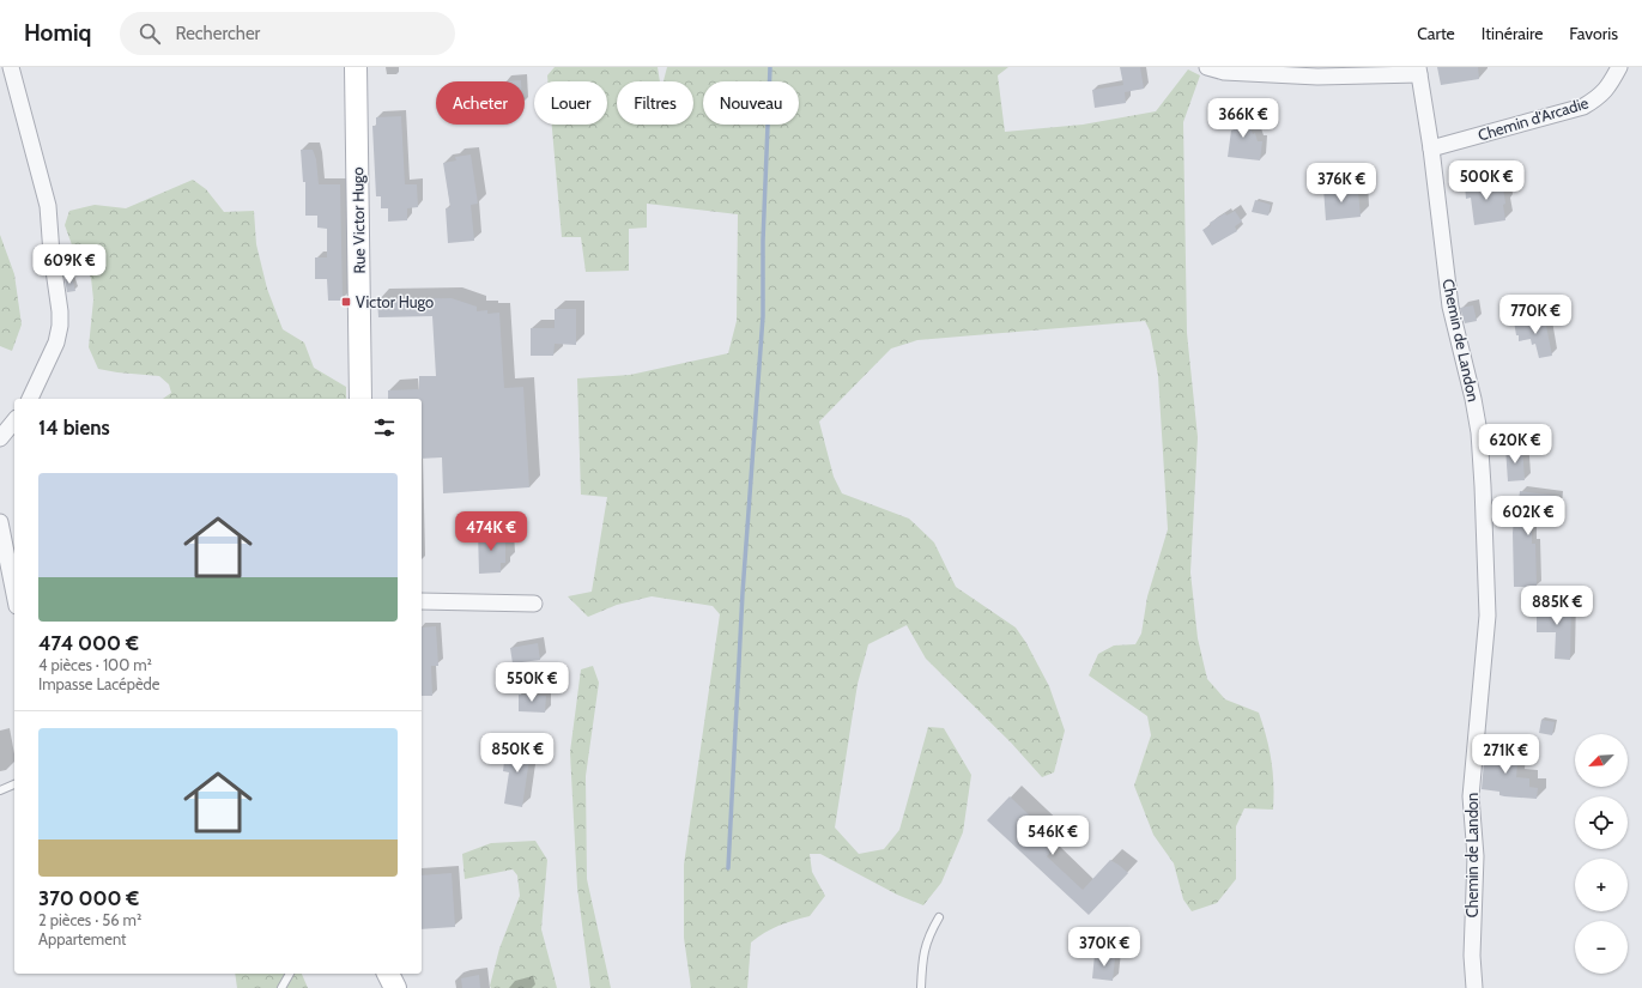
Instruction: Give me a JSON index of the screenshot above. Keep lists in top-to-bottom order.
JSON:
{
  "streets": {
    "main road": ["Rue Victor Hugo"],
    "street": ["Chemin d'Arcadie", "Chemin de Landon"]
  },
  "crossings": [
    ["Chemin d'Arcadie", "Chemin de Landon"]
  ],
  "places": {
    "transit": ["Victor Hugo"]
  },
  "north": "bottom left",
  "page": {
    "header": "Homiq",
    "search": "Rechercher",
    "nav": ["Carte", "Itinéraire", "Favoris"],
    "chip": [
      "Acheter",
      "Louer",
      "Filtres",
      "Nouveau"
    ],
    "price": [
      "366K €",
      "500K €",
      "376K €",
      "609K €",
      "770K €",
      "620K €",
      "602K €",
      "474K €",
      "885K €",
      "550K €",
      "850K €",
      "271K €",
      "546K €",
      "370K €"
    ],
    "heading": "14 biens",
    "list": [
      {
        "name": "474 000 €",
        "note": "4 pièces · 100 m² · Impasse Lacépède"
      },
      {
        "name": "370 000 €",
        "note": "2 pièces · 56 m² · Appartement"
      }
    ],
    "map_buttons": ["+", "−"]
  }
}
